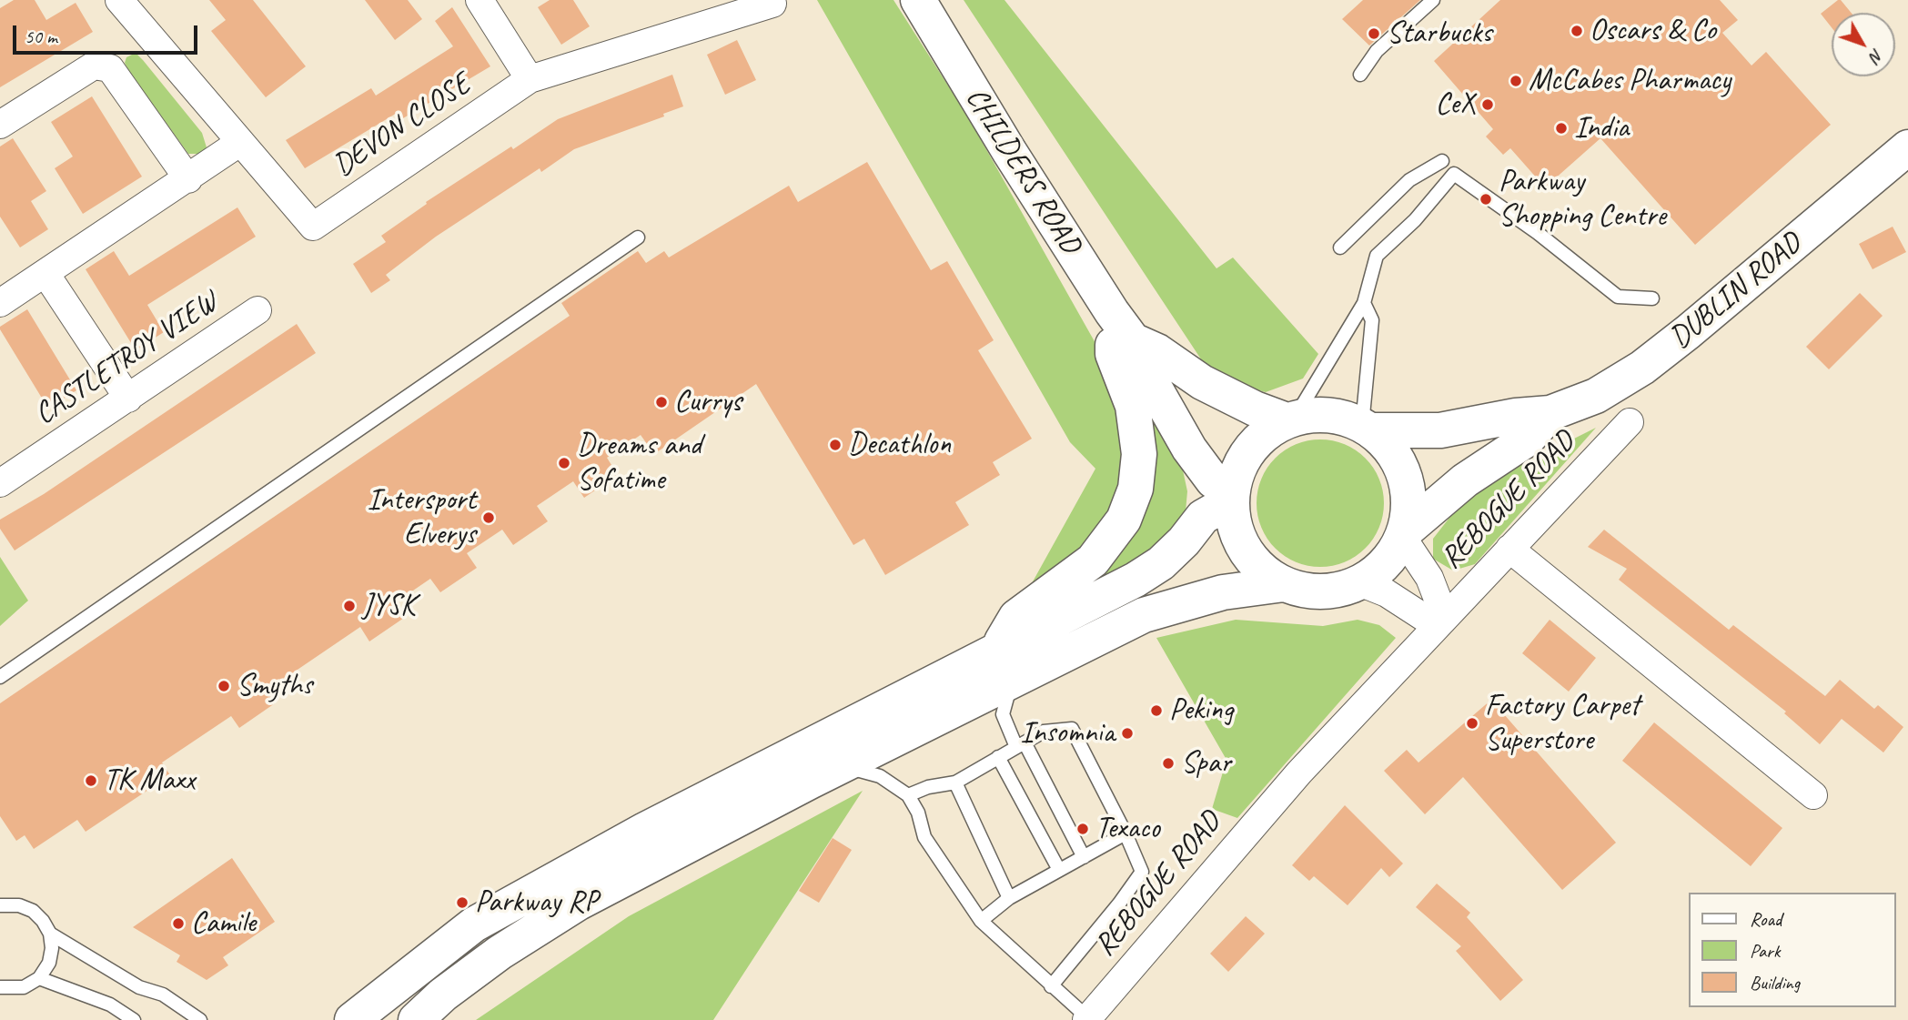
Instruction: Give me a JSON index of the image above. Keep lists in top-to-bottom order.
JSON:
{
  "streets": {
    "main road": ["CHILDERS ROAD", "DUBLIN ROAD"],
    "street": ["DEVON CLOSE", "CASTLETROY VIEW", "REBOGUE ROAD"]
  },
  "crossings": [
    ["CHILDERS ROAD", "REBOGUE ROAD"]
  ],
  "places": [
    "Oscars & Co",
    "Starbucks",
    "McCabes Pharmacy",
    "CeX",
    "India",
    "Parkway Shopping Centre",
    "Currys",
    "Decathlon",
    "Dreams and Sofatime",
    "Intersport Elverys",
    "JYSK",
    "Smyths",
    "Peking",
    "Factory Carpet Superstore",
    "Insomnia",
    "Spar",
    "TK Maxx",
    "Texaco",
    "Parkway RP",
    "Camile"
  ],
  "legend": ["Road", "Park", "Building"],
  "scale_bar": "50 m",
  "north": "bottom right"
}
